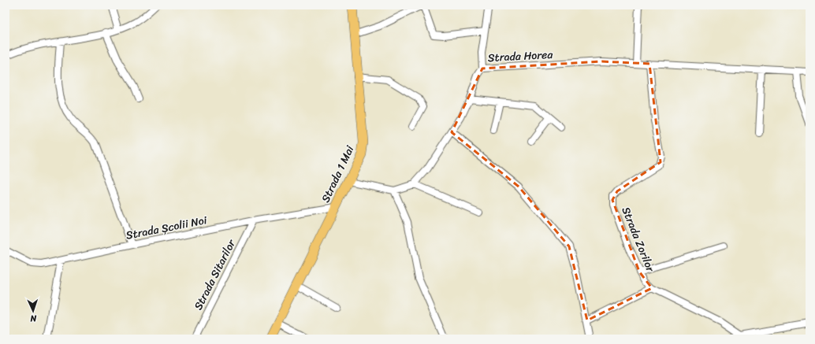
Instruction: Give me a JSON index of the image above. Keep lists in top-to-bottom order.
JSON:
{
  "streets": {
    "main road": ["Strada 1 Mai"],
    "street": [
      "Strada Horea",
      "Strada Școlii Noi",
      "Strada Zorilor",
      "Strada Sitarilor"
    ]
  },
  "crossings": [
    ["Strada Horea", "Strada Zorilor"],
    ["Strada 1 Mai", "Strada Școlii Noi"],
    ["Strada Școlii Noi", "Strada Sitarilor"]
  ],
  "north": "bottom"
}
